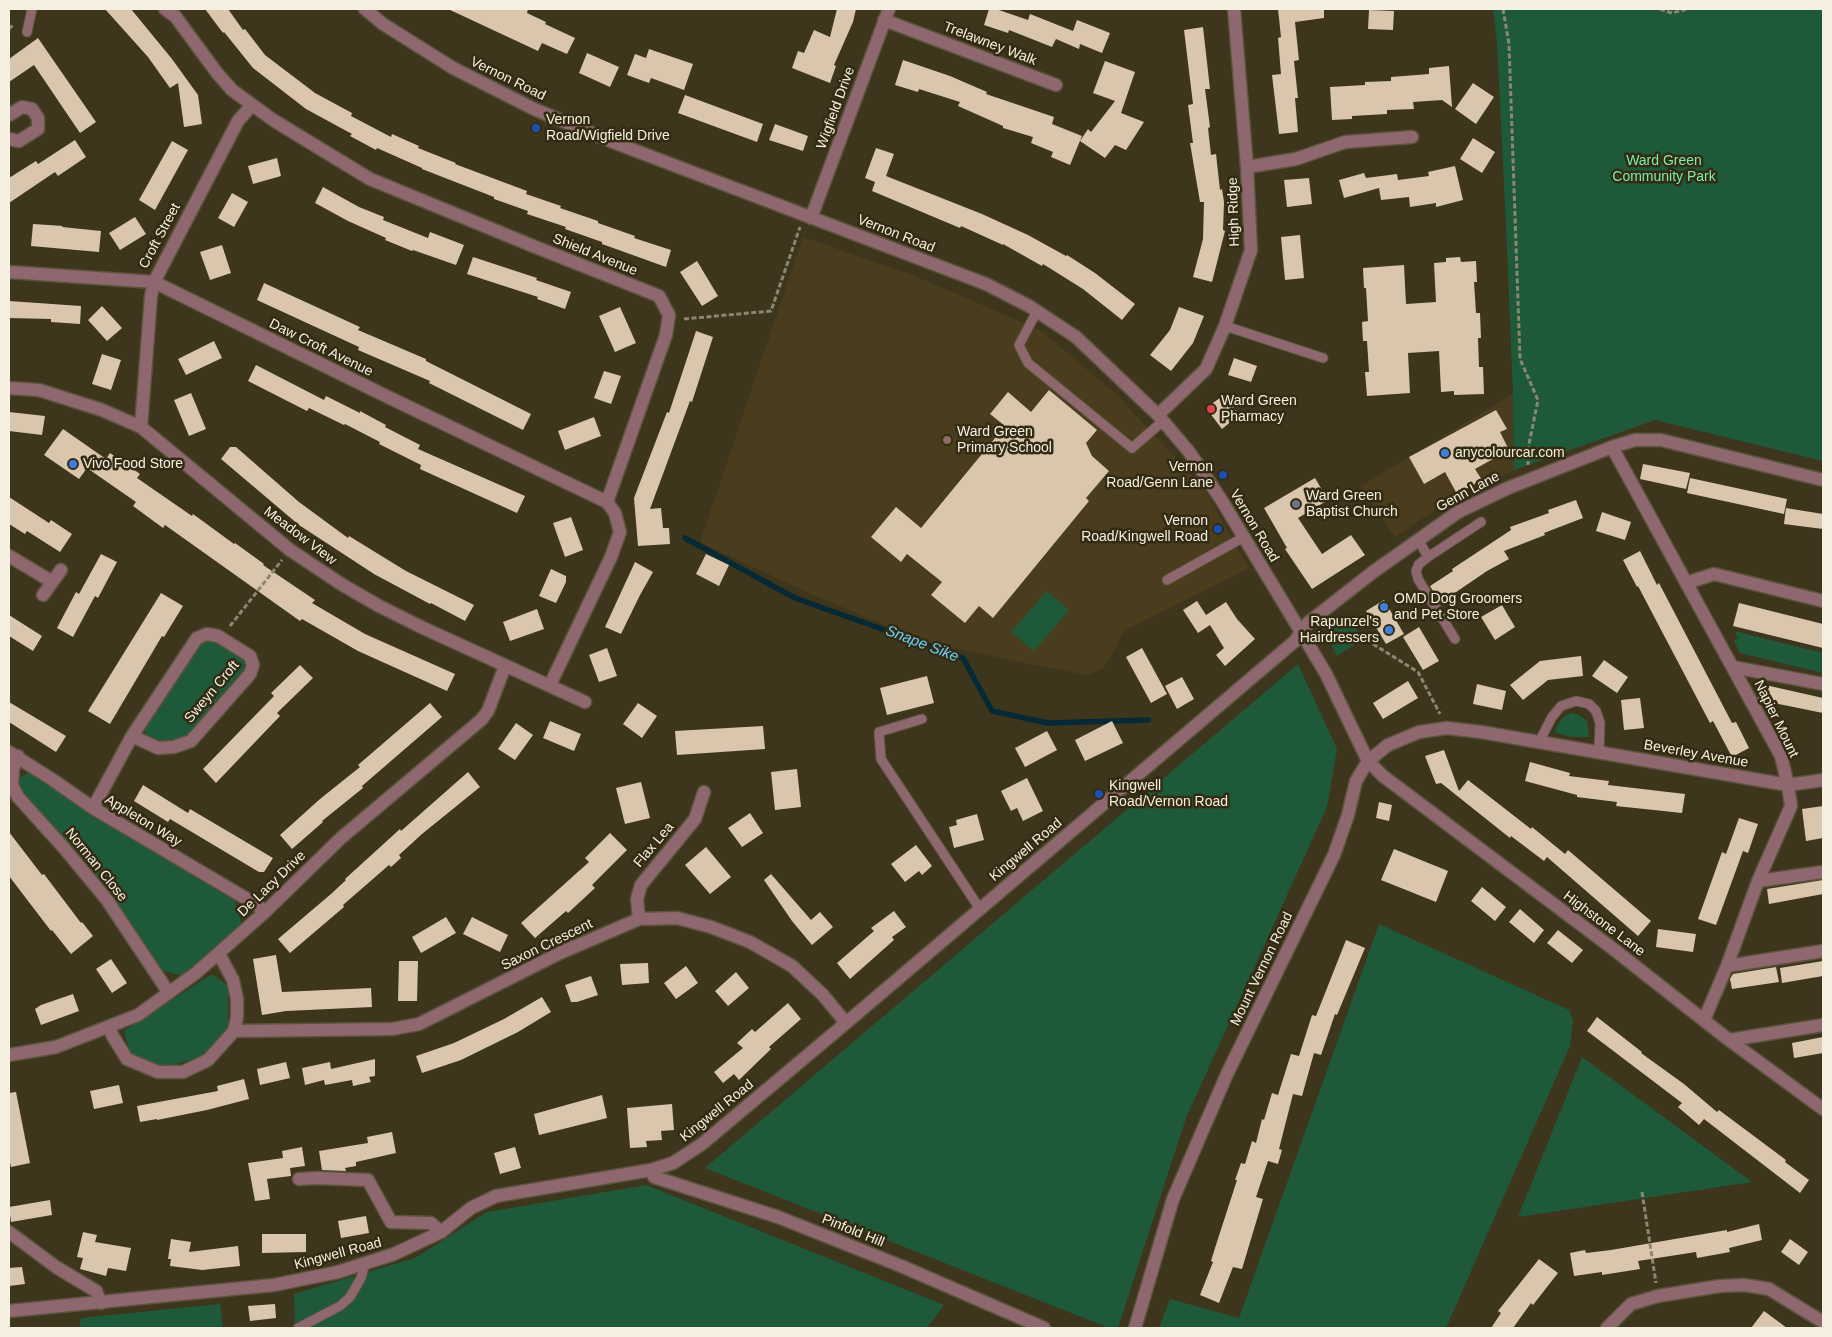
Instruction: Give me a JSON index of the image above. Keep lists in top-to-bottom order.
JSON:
{
  "streets": {
    "street": [
      "Trelawney Walk",
      "Vernon Road",
      "Wigfield Drive",
      "High Ridge",
      "Croft Street",
      "Shield Avenue",
      "Daw Croft Avenue",
      "Genn Lane",
      "Meadow View",
      "Sweyn Croft",
      "Napier Mount",
      "Beverley Avenue",
      "Appleton Way",
      "Flax Lea",
      "Kingwell Road",
      "Norman Close",
      "De Lacy Drive",
      "Highstone Lane",
      "Saxon Crescent",
      "Mount Vernon Road",
      "Pinfold Hill"
    ]
  },
  "crossings": [
    ["Trelawney Walk", "Wigfield Drive"],
    ["Vernon Road", "Wigfield Drive"],
    ["Vernon Road", "High Ridge"],
    ["Vernon Road", "Genn Lane"],
    ["Vernon Road", "Kingwell Road"],
    ["Croft Street", "Shield Avenue"],
    ["Croft Street", "Daw Croft Avenue"],
    ["Croft Street", "Meadow View"],
    ["Genn Lane", "Napier Mount"],
    ["Genn Lane", "Kingwell Road"],
    ["Meadow View", "De Lacy Drive"],
    ["Napier Mount", "Beverley Avenue"],
    ["Napier Mount", "Highstone Lane"],
    ["Beverley Avenue", "Highstone Lane"],
    ["Beverley Avenue", "Mount Vernon Road"],
    ["Appleton Way", "Norman Close"],
    ["Appleton Way", "De Lacy Drive"],
    ["Flax Lea", "Saxon Crescent"],
    ["Kingwell Road", "Saxon Crescent"],
    ["Kingwell Road", "Pinfold Hill"],
    ["Norman Close", "De Lacy Drive"],
    ["Highstone Lane", "Mount Vernon Road"]
  ],
  "water": ["Snape Sike"],
  "parks": ["Ward Green Community Park"],
  "places": [
    "Vernon Road/Wigfield Drive",
    "Ward Green Pharmacy",
    "Ward Green Primary School",
    "anycolourcar.com",
    "Vivo Food Store",
    "Vernon Road/Genn Lane",
    "Ward Green Baptist Church",
    "Vernon Road/Kingwell Road",
    "OMD Dog Groomers and Pet Store",
    "Rapunzel's Hairdressers",
    "Kingwell Road/Vernon Road"
  ]
}
